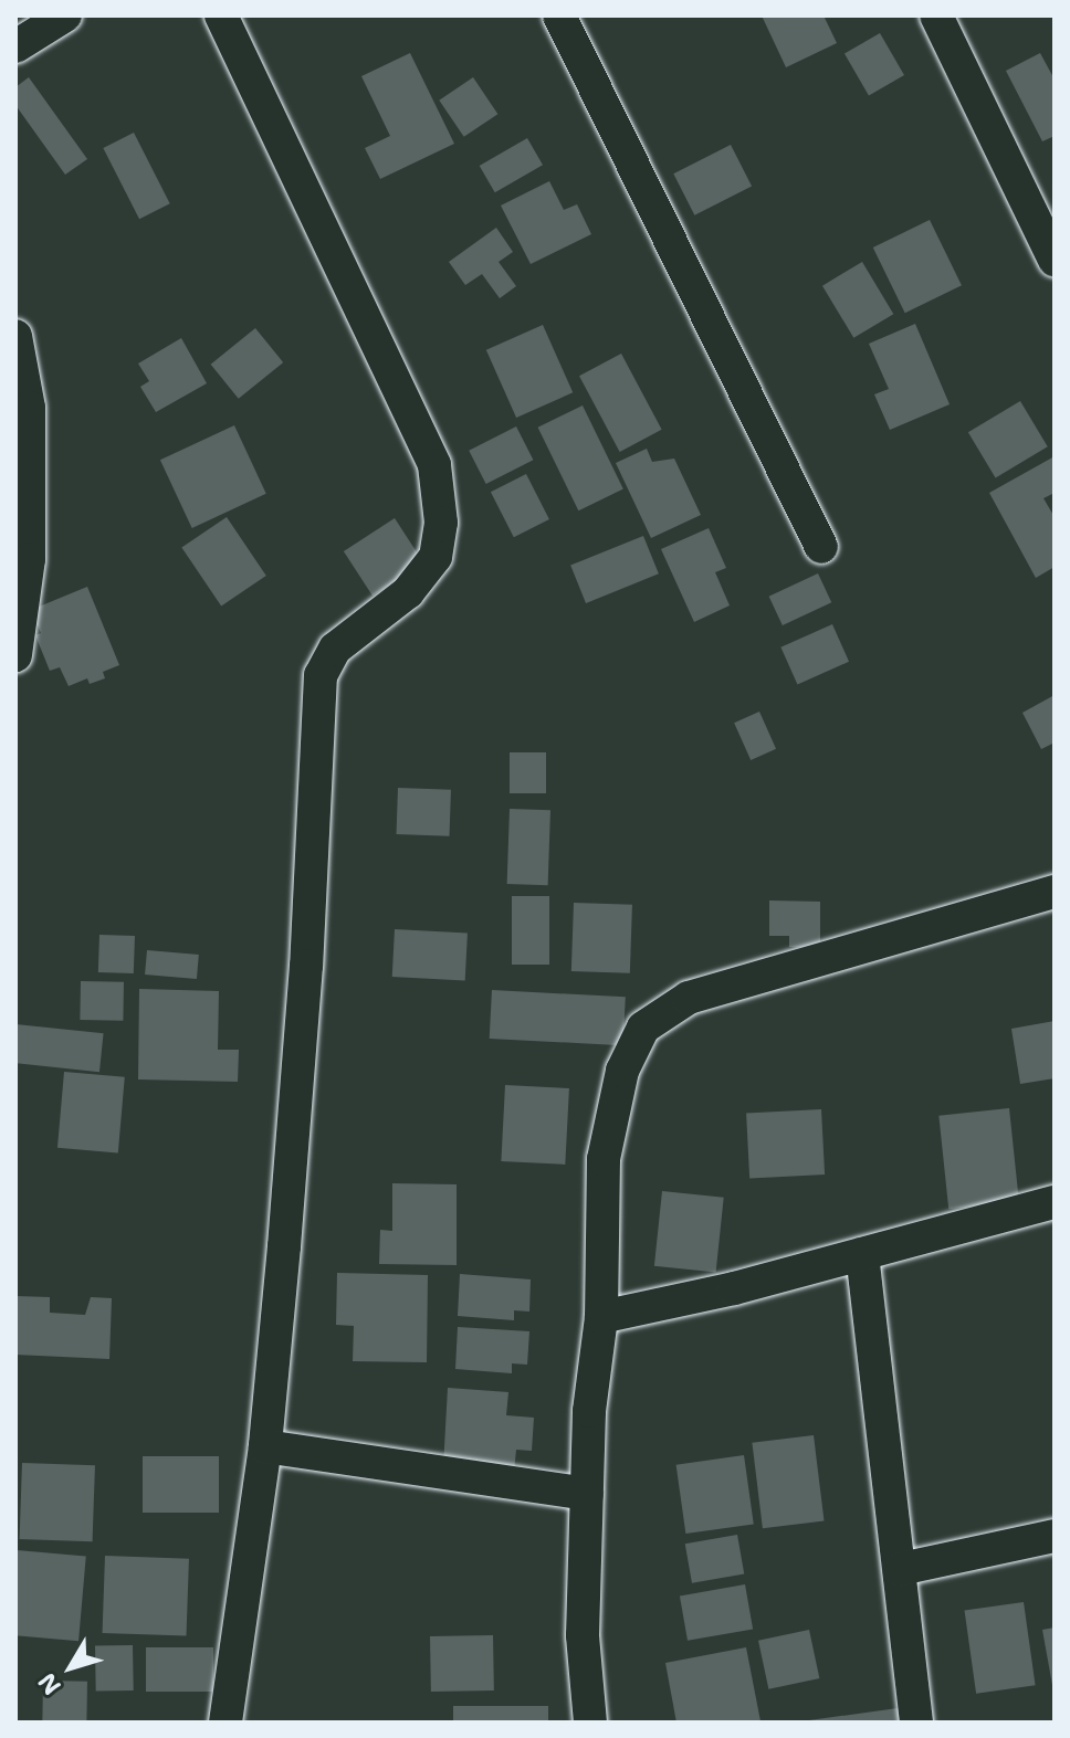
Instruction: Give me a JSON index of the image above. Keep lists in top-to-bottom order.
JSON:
{
  "north": "bottom left"
}
